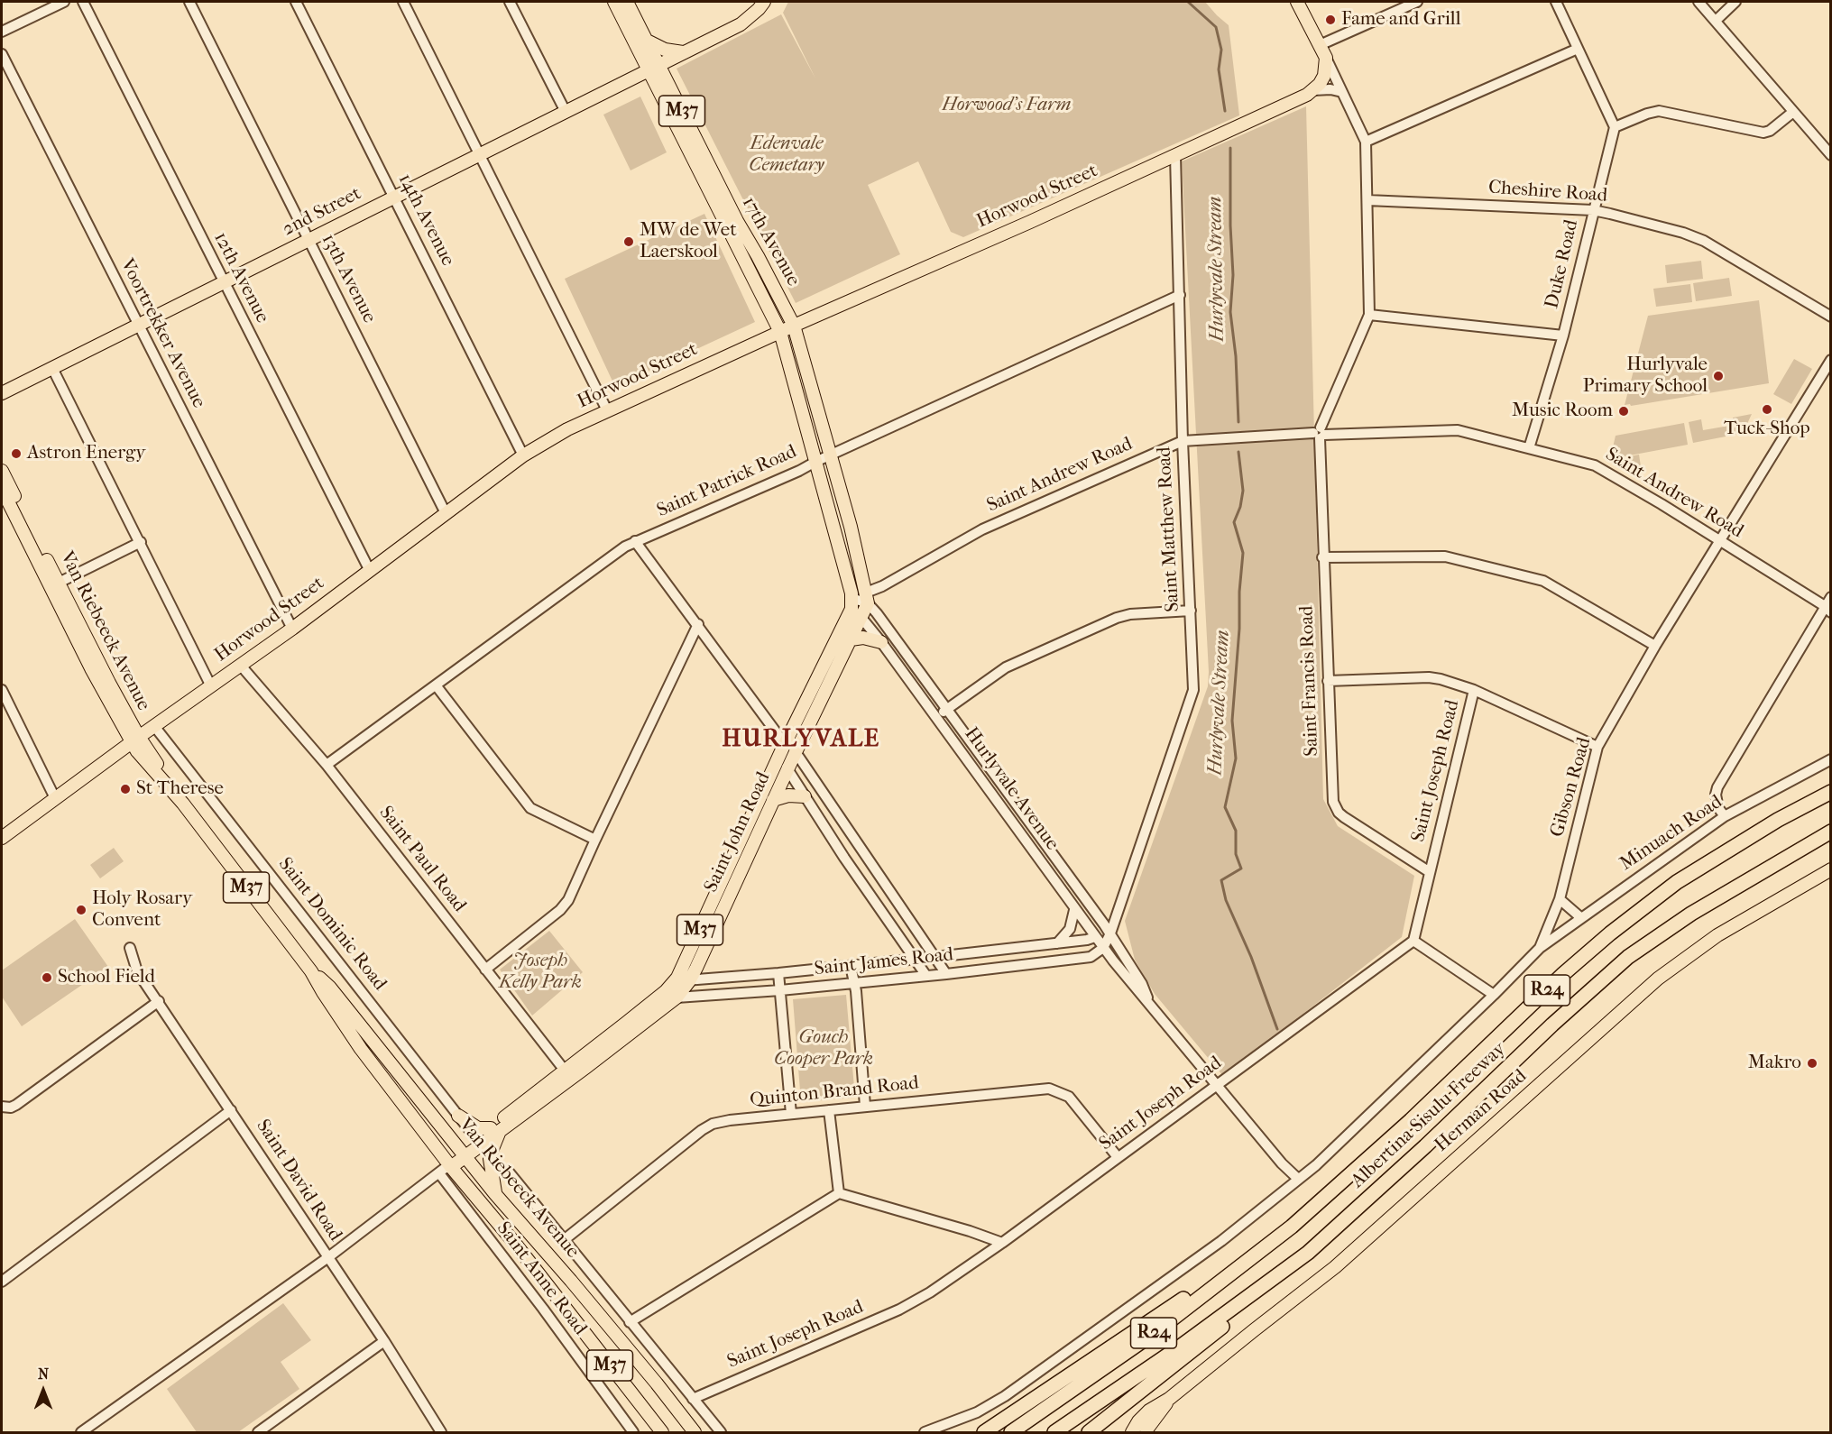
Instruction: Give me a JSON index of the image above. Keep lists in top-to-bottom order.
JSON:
{
  "streets": {
    "highway": ["R24", "Albertina Sisulu Freeway"],
    "main road": [
      "M37",
      "Horwood Street",
      "2nd Street",
      "17th Avenue",
      "Van Riebeeck Avenue",
      "Hurlyvale Avenue",
      "Saint John Road",
      "Herman Road"
    ],
    "street": [
      "Cheshire Road",
      "14th Avenue",
      "Duke Road",
      "12th Avenue",
      "13th Avenue",
      "Voortrekker Avenue",
      "Saint Andrew Road",
      "Saint Patrick Road",
      "Saint Matthew Road",
      "Saint Francis Road",
      "Saint Joseph Road",
      "Gibson Road",
      "Minuach Road",
      "Saint Paul Road",
      "Saint Dominic Road",
      "Saint James Road",
      "Quinton Brand Road",
      "Saint David Road",
      "Saint Anne Road"
    ]
  },
  "crossings": [
    ["M37", "Horwood Street"],
    ["M37", "17th Avenue"],
    ["M37", "Saint Patrick Road"],
    ["M37", "Hurlyvale Avenue"],
    ["M37", "Saint John Road"],
    ["Cheshire Road", "Duke Road"],
    ["Horwood Street", "14th Avenue"],
    ["Horwood Street", "17th Avenue"],
    ["Horwood Street", "12th Avenue"],
    ["Horwood Street", "13th Avenue"],
    ["Horwood Street", "Voortrekker Avenue"],
    ["Horwood Street", "Saint Matthew Road"],
    ["Horwood Street", "Van Riebeeck Avenue"],
    ["Horwood Street", "Hurlyvale Avenue"],
    ["Horwood Street", "Saint Paul Road"],
    ["Horwood Street", "Saint Dominic Road"],
    ["2nd Street", "14th Avenue"],
    ["2nd Street", "17th Avenue"],
    ["2nd Street", "12th Avenue"],
    ["2nd Street", "13th Avenue"],
    ["2nd Street", "Voortrekker Avenue"],
    ["17th Avenue", "Hurlyvale Avenue"],
    ["Duke Road", "Saint Andrew Road"],
    ["Saint Andrew Road", "Saint Matthew Road"],
    ["Saint Andrew Road", "Saint Francis Road"],
    ["Saint Andrew Road", "Gibson Road"],
    ["Saint Andrew Road", "Hurlyvale Avenue"],
    ["Saint Andrew Road", "Saint John Road"],
    ["Saint Patrick Road", "Saint Matthew Road"],
    ["Saint Patrick Road", "Hurlyvale Avenue"],
    ["Saint Patrick Road", "Saint Paul Road"],
    ["Saint Matthew Road", "Hurlyvale Avenue"],
    ["Saint Matthew Road", "Saint James Road"],
    ["Van Riebeeck Avenue", "Saint John Road"],
    ["Van Riebeeck Avenue", "Saint Anne Road"],
    ["Saint Francis Road", "Saint Joseph Road"],
    ["Saint Joseph Road", "Hurlyvale Avenue"],
    ["Saint Joseph Road", "Quinton Brand Road"],
    ["Gibson Road", "Hurlyvale Avenue"],
    ["Gibson Road", "Minuach Road"],
    ["Hurlyvale Avenue", "Saint John Road"],
    ["Hurlyvale Avenue", "Saint James Road"],
    ["Saint John Road", "Saint Paul Road"],
    ["Saint John Road", "Saint Dominic Road"],
    ["Saint John Road", "Saint James Road"],
    ["Saint John Road", "Saint Anne Road"],
    ["R24", "Albertina Sisulu Freeway"]
  ],
  "districts": ["HURLYVALE"],
  "water": ["Hurlyvale Stream"],
  "parks": [
    "Horwood's Farm",
    "Edenvale Cemetary",
    "Joseph Kelly Park",
    "Gouch Cooper Park"
  ],
  "places": [
    "Fame and Grill",
    "MW de Wet Laerskool",
    "Hurlyvale Primary School",
    "Tuck-Shop",
    "Music Room",
    "Astron Energy",
    "St Therese",
    "Holy Rosary Convent",
    "School Field",
    "Makro"
  ],
  "north": "top"
}
